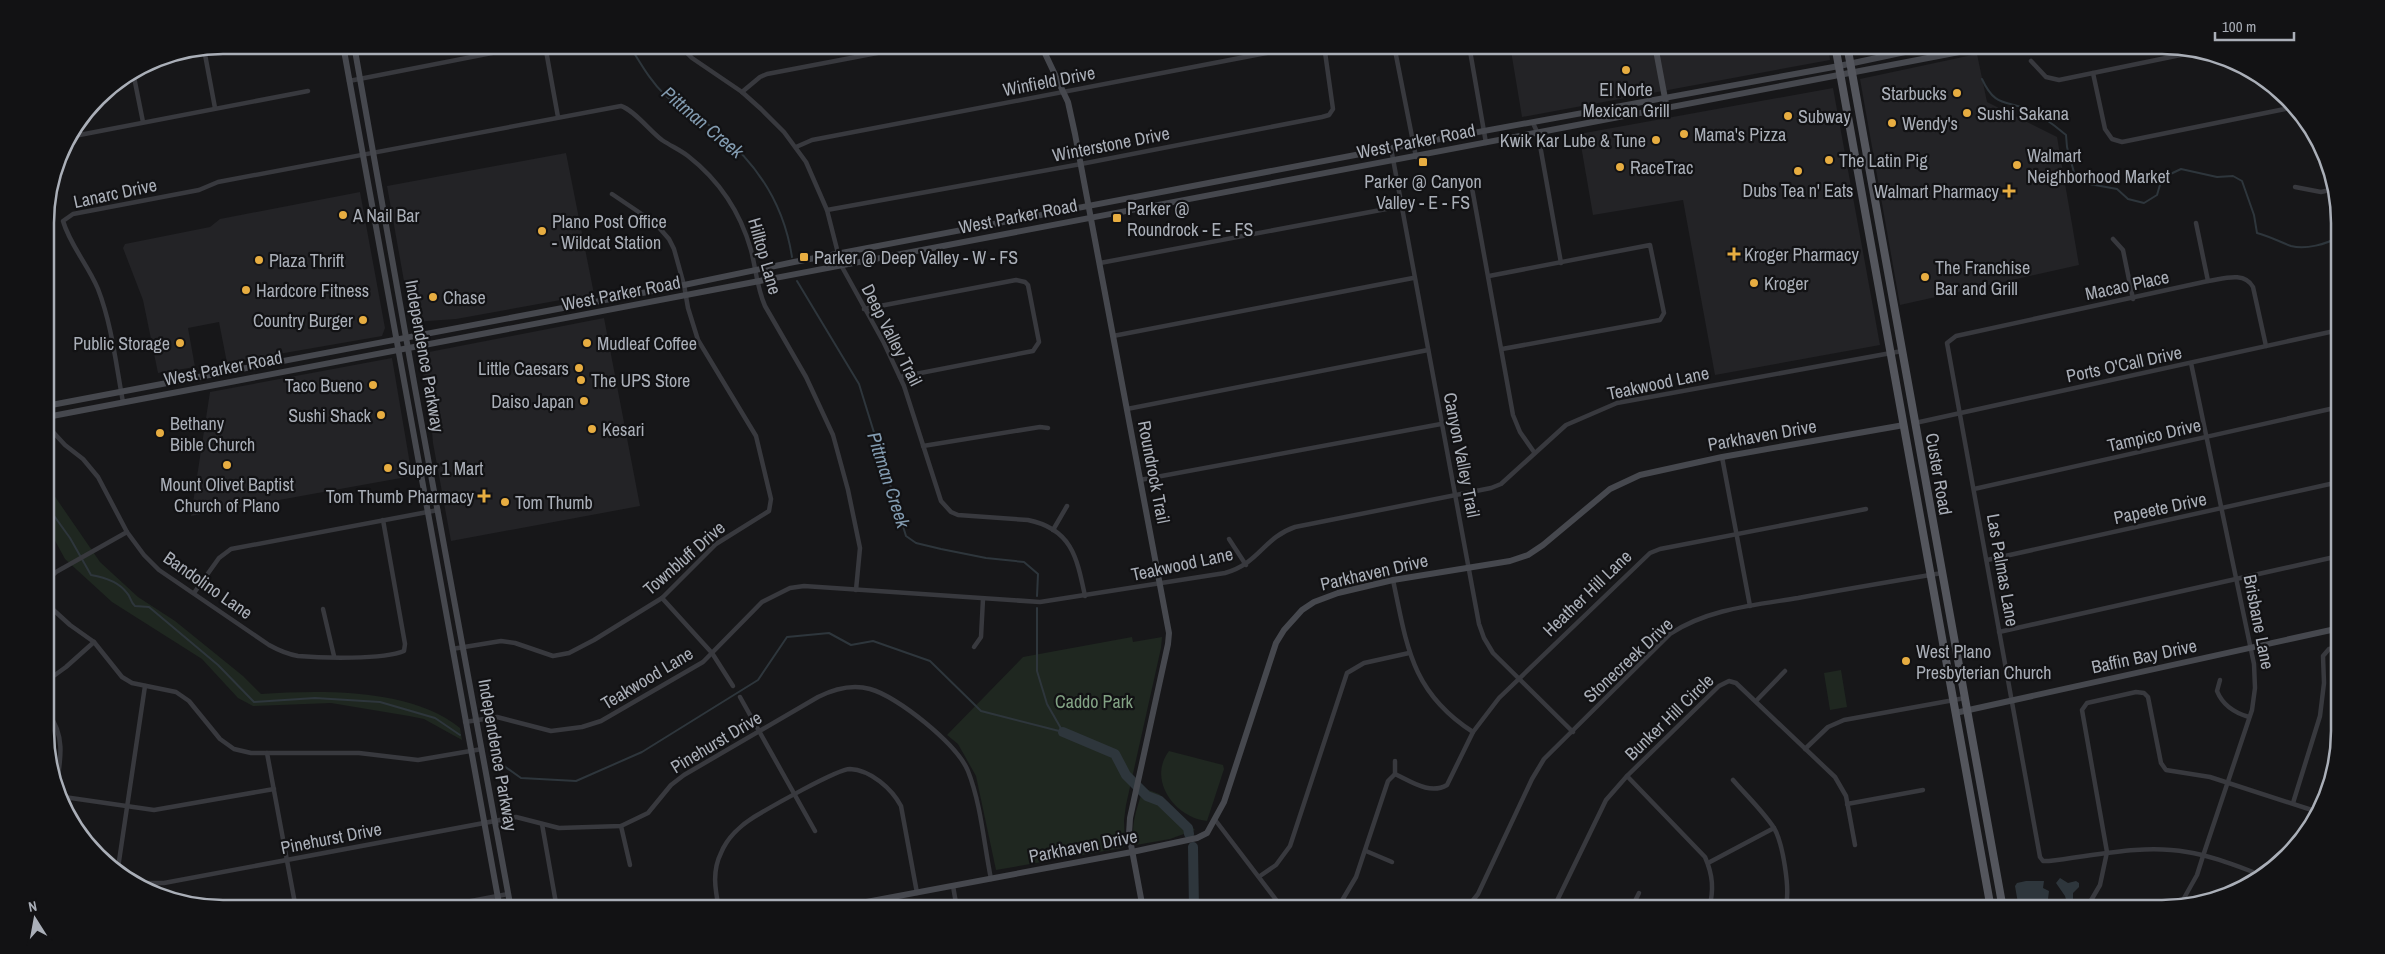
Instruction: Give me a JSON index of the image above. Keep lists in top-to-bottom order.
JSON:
{
  "streets": {
    "main road": [
      "West Parker Road",
      "Independence Parkway",
      "Parkhaven Drive",
      "Roundrock Trail",
      "Custer Road",
      "Baffin Bay Drive"
    ],
    "street": [
      "Winfield Drive",
      "Winterstone Drive",
      "Lanarc Drive",
      "Hilltop Lane",
      "Macao Place",
      "Deep Valley Trail",
      "Ports O'Call Drive",
      "Teakwood Lane",
      "Tampico Drive",
      "Canyon Valley Trail",
      "Papeete Drive",
      "Townbluff Drive",
      "Las Palmas Lane",
      "Bandolino Lane",
      "Heather Hill Lane",
      "Brisbane Lane",
      "Stonecreek Drive",
      "Bunker Hill Circle",
      "Pinehurst Drive"
    ]
  },
  "crossings": [
    ["Winfield Drive", "Deep Valley Trail"],
    ["Winfield Drive", "Roundrock Trail"],
    ["West Parker Road", "Lanarc Drive"],
    ["West Parker Road", "Hilltop Lane"],
    ["West Parker Road", "Deep Valley Trail"],
    ["West Parker Road", "Independence Parkway"],
    ["West Parker Road", "Canyon Valley Trail"],
    ["West Parker Road", "Roundrock Trail"],
    ["West Parker Road", "Custer Road"],
    ["West Parker Road", "Townbluff Drive"],
    ["Winterstone Drive", "Deep Valley Trail"],
    ["Winterstone Drive", "Roundrock Trail"],
    ["Lanarc Drive", "Hilltop Lane"],
    ["Lanarc Drive", "Independence Parkway"],
    ["Hilltop Lane", "Independence Parkway"],
    ["Hilltop Lane", "Teakwood Lane"],
    ["Macao Place", "Ports O'Call Drive"],
    ["Macao Place", "Las Palmas Lane"],
    ["Deep Valley Trail", "Teakwood Lane"],
    ["Independence Parkway", "Teakwood Lane"],
    ["Independence Parkway", "Townbluff Drive"],
    ["Independence Parkway", "Pinehurst Drive"],
    ["Ports O'Call Drive", "Custer Road"],
    ["Ports O'Call Drive", "Las Palmas Lane"],
    ["Ports O'Call Drive", "Brisbane Lane"],
    ["Teakwood Lane", "Canyon Valley Trail"],
    ["Teakwood Lane", "Roundrock Trail"],
    ["Teakwood Lane", "Custer Road"],
    ["Parkhaven Drive", "Canyon Valley Trail"],
    ["Parkhaven Drive", "Roundrock Trail"],
    ["Parkhaven Drive", "Custer Road"],
    ["Parkhaven Drive", "Pinehurst Drive"],
    ["Tampico Drive", "Las Palmas Lane"],
    ["Tampico Drive", "Brisbane Lane"],
    ["Canyon Valley Trail", "Heather Hill Lane"],
    ["Canyon Valley Trail", "Stonecreek Drive"],
    ["Custer Road", "Baffin Bay Drive"],
    ["Custer Road", "Stonecreek Drive"],
    ["Papeete Drive", "Las Palmas Lane"],
    ["Papeete Drive", "Brisbane Lane"],
    ["Las Palmas Lane", "Baffin Bay Drive"],
    ["Brisbane Lane", "Baffin Bay Drive"]
  ],
  "water": ["Pittman Creek"],
  "parks": ["Caddo Park"],
  "places": {
    "other": [
      "El Norte Mexican Grill",
      "Starbucks",
      "Sushi Sakana",
      "Subway",
      "Wendy's",
      "Mama's Pizza",
      "Kwik Kar Lube & Tune",
      "The Latin Pig",
      "Walmart Neighborhood Market",
      "RaceTrac",
      "Dubs Tea n' Eats",
      "A Nail Bar",
      "Plano Post Office - Wildcat Station",
      "Plaza Thrift",
      "The Franchise Bar and Grill",
      "Kroger",
      "Hardcore Fitness",
      "Chase",
      "Country Burger",
      "Public Storage",
      "Mudleaf Coffee",
      "Little Caesars",
      "The UPS Store",
      "Taco Bueno",
      "Daiso Japan",
      "Sushi Shack",
      "Kesari",
      "Bethany Bible Church",
      "Mount Olivet Baptist Church of Plano",
      "Super 1 Mart",
      "Tom Thumb",
      "West Plano Presbyterian Church"
    ],
    "transit": ["Parker @ Canyon Valley - E - FS", "Parker @ Roundrock - E - FS", "Parker @ Deep Valley - W - FS"],
    "health": ["Walmart Pharmacy", "Kroger Pharmacy", "Tom Thumb Pharmacy"]
  },
  "scale_bar": "100 m",
  "north": "top"
}
